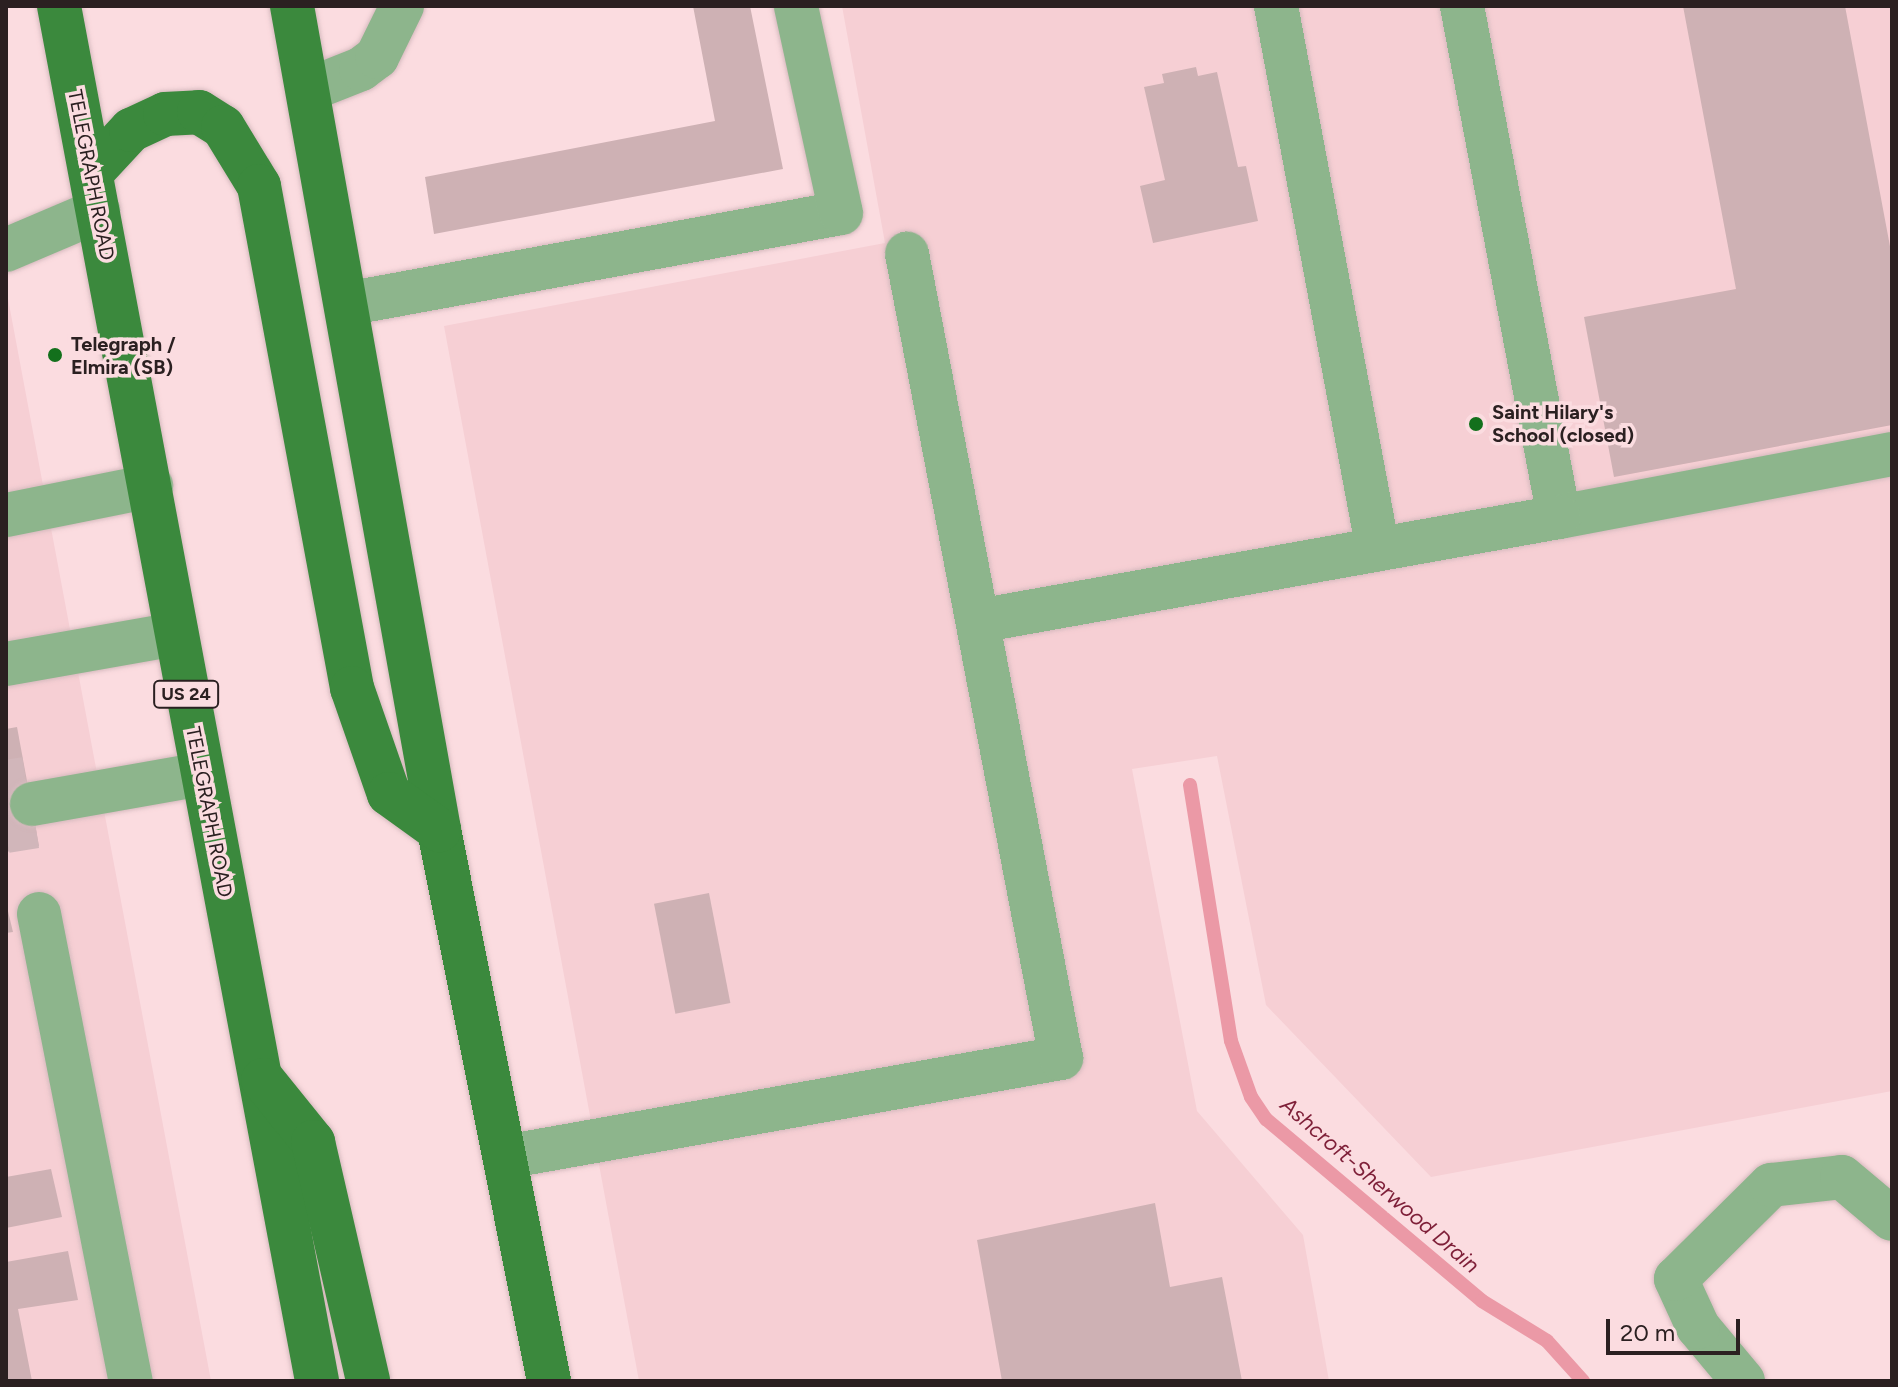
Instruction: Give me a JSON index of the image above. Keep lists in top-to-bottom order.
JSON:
{
  "streets": {
    "main road": ["TELEGRAPH ROAD", "US 24"]
  },
  "water": ["Ashcroft-Sherwood Drain"],
  "places": ["Telegraph / Elmira (SB)", "Saint Hilary's School (closed)"],
  "scale_bar": "20 m"
}
